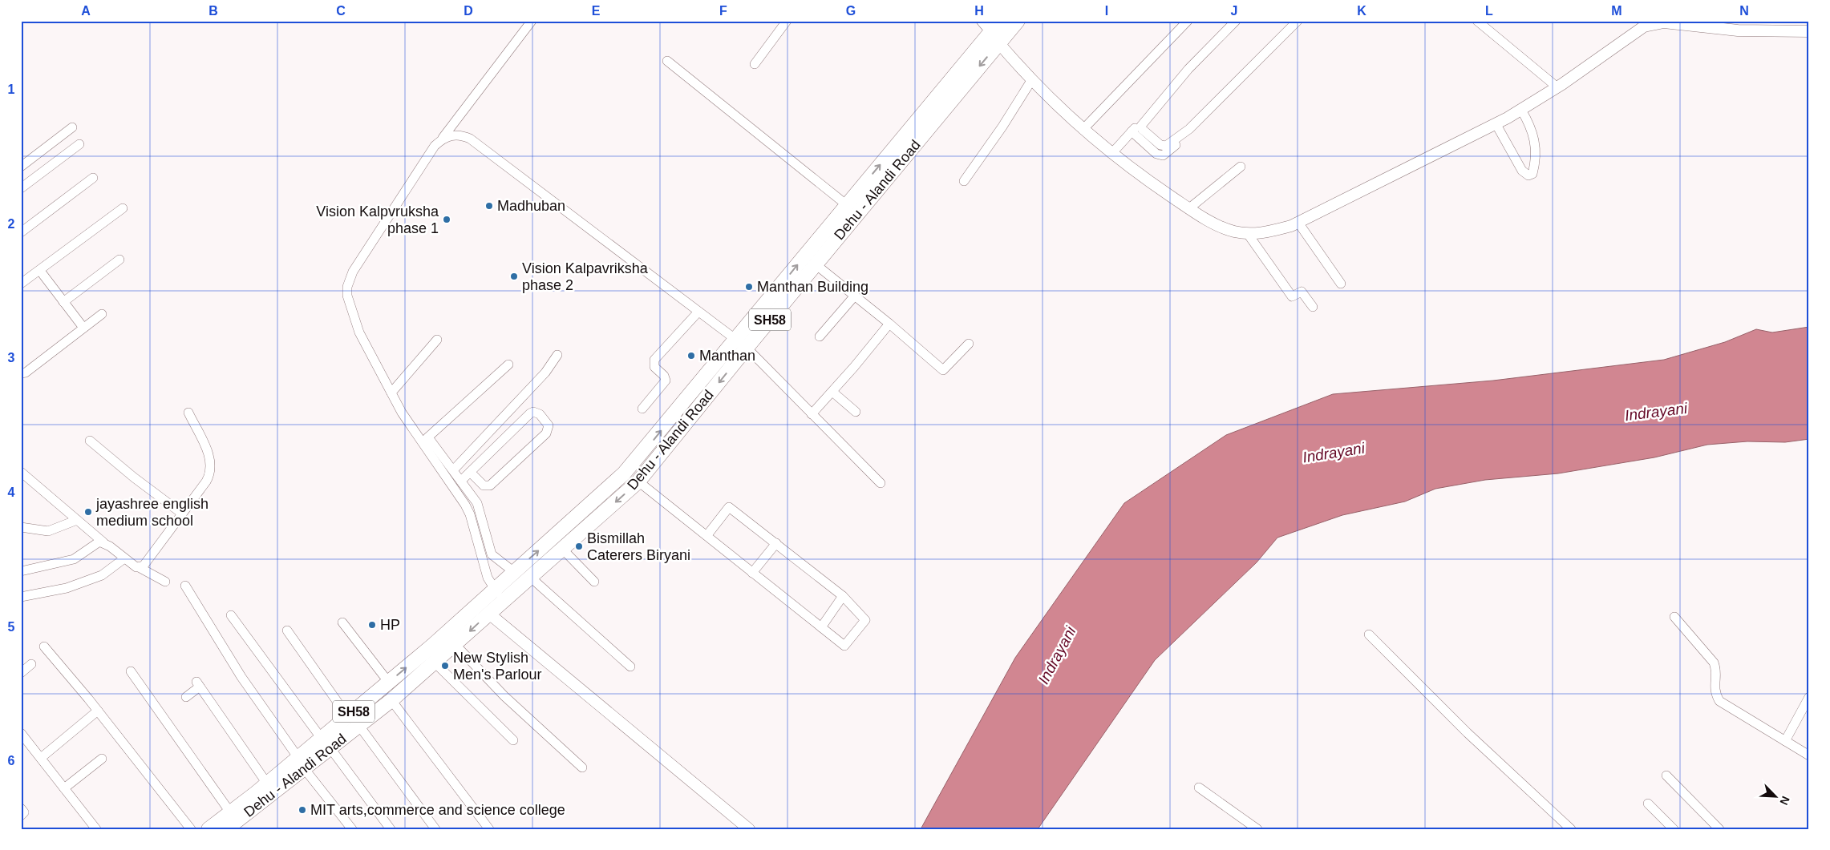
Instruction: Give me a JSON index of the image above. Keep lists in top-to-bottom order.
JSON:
{
  "streets": {
    "main road": ["Dehu - Alandi Road", "SH58"]
  },
  "water": ["Indrayani"],
  "places": [
    "Madhuban",
    "Vision Kalpvruksha phase 1",
    "Vision Kalpavriksha phase 2",
    "Manthan Building",
    "Manthan",
    "jayashree english medium school",
    "Bismillah Caterers Biryani",
    "HP",
    "New Stylish Men's Parlour",
    "MIT arts,commerce and science college"
  ],
  "north": "bottom right",
  "grid": {
    "columns": [
      "A",
      "B",
      "C",
      "D",
      "E",
      "F",
      "G",
      "H",
      "I",
      "J",
      "K",
      "L",
      "M",
      "N"
    ],
    "rows": [
      "1",
      "2",
      "3",
      "4",
      "5",
      "6"
    ]
  }
}
